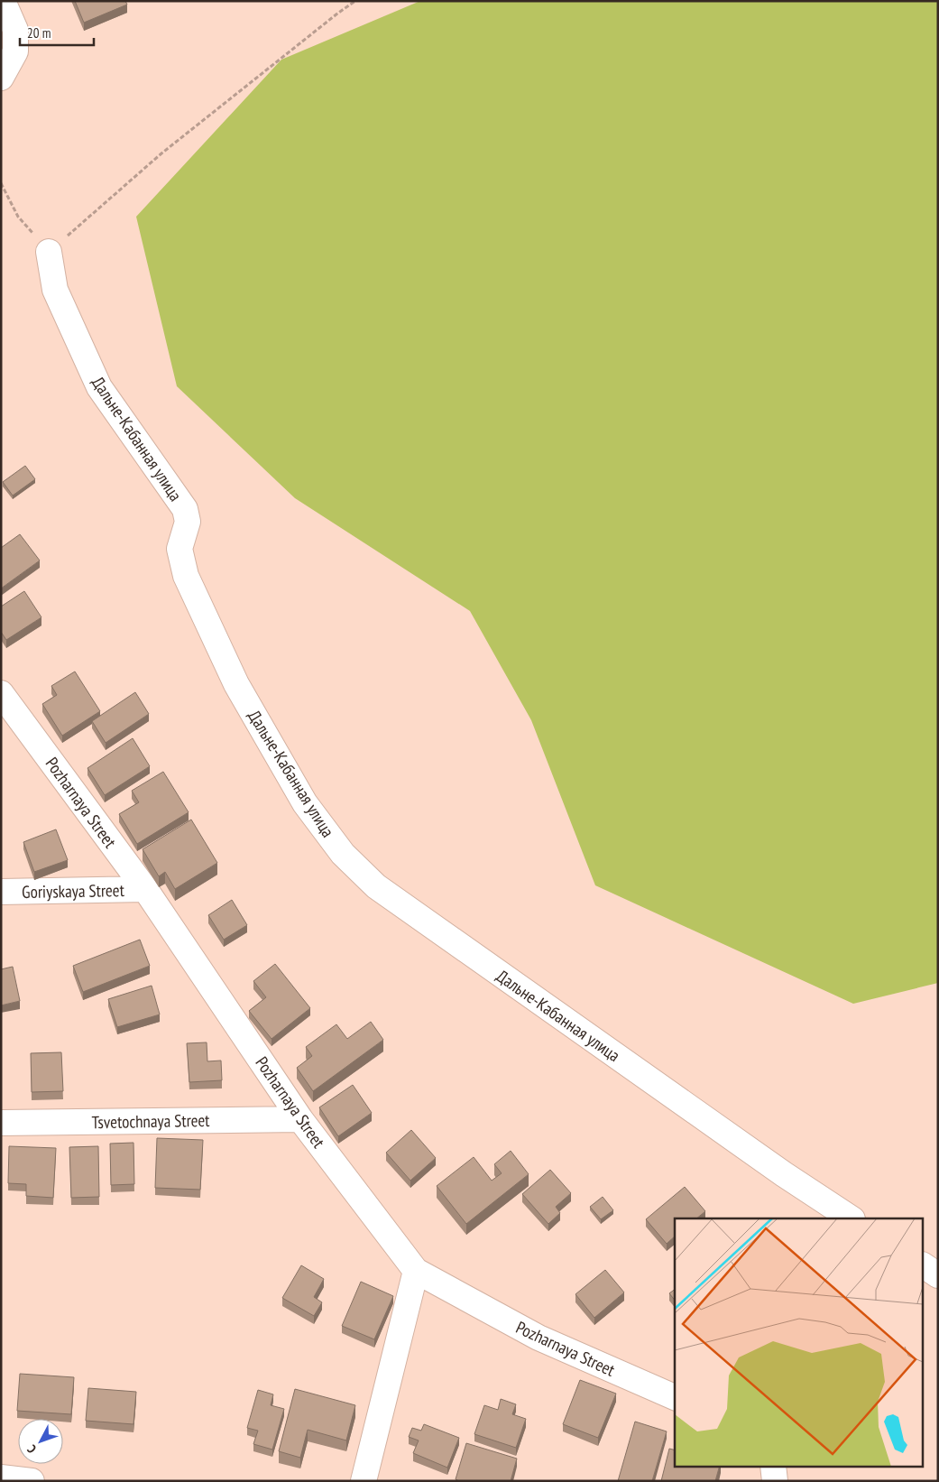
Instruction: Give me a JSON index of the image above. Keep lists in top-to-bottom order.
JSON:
{
  "streets": {
    "street": [
      "Дальне-Кабанная улица",
      "Pozharnaya Street",
      "Goriyskaya Street",
      "Tsvetochnaya Street"
    ]
  },
  "crossings": [
    ["Pozharnaya Street", "Goriyskaya Street"],
    ["Pozharnaya Street", "Tsvetochnaya Street"]
  ],
  "scale_bar": "20 m",
  "north": "bottom left"
}
